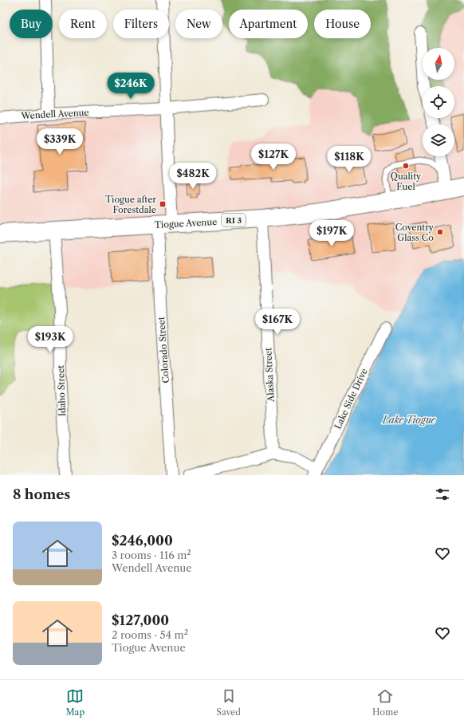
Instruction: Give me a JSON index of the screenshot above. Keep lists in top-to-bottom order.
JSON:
{
  "streets": {
    "main road": ["RI 3", "Tiogue Avenue"],
    "street": [
      "Wendell Avenue",
      "Colorado Street",
      "Alaska Street",
      "Idaho Street",
      "Lake Side Drive"
    ]
  },
  "crossings": [
    ["Wendell Avenue", "Colorado Street"],
    ["Tiogue Avenue", "Colorado Street"],
    ["Tiogue Avenue", "Alaska Street"],
    ["Tiogue Avenue", "Idaho Street"]
  ],
  "water": ["Lake Tiogue"],
  "places": {
    "other": ["Quality Fuel", "Coventry Glass Co"],
    "transit": ["Tiogue after Forestdale"]
  },
  "north": "top",
  "page": {
    "chip": [
      "Buy",
      "Rent",
      "Filters",
      "New",
      "Apartment",
      "House"
    ],
    "price": [
      "$246K",
      "$339K",
      "$127K",
      "$118K",
      "$482K",
      "$197K",
      "$167K",
      "$193K"
    ],
    "heading": "8 homes",
    "list": [
      {
        "name": "$246,000",
        "note": "3 rooms · 116 m² · Wendell Avenue"
      },
      {
        "name": "$127,000",
        "note": "2 rooms · 54 m² · Tiogue Avenue"
      }
    ],
    "tabs": ["Map", "Saved", "Home"]
  }
}
